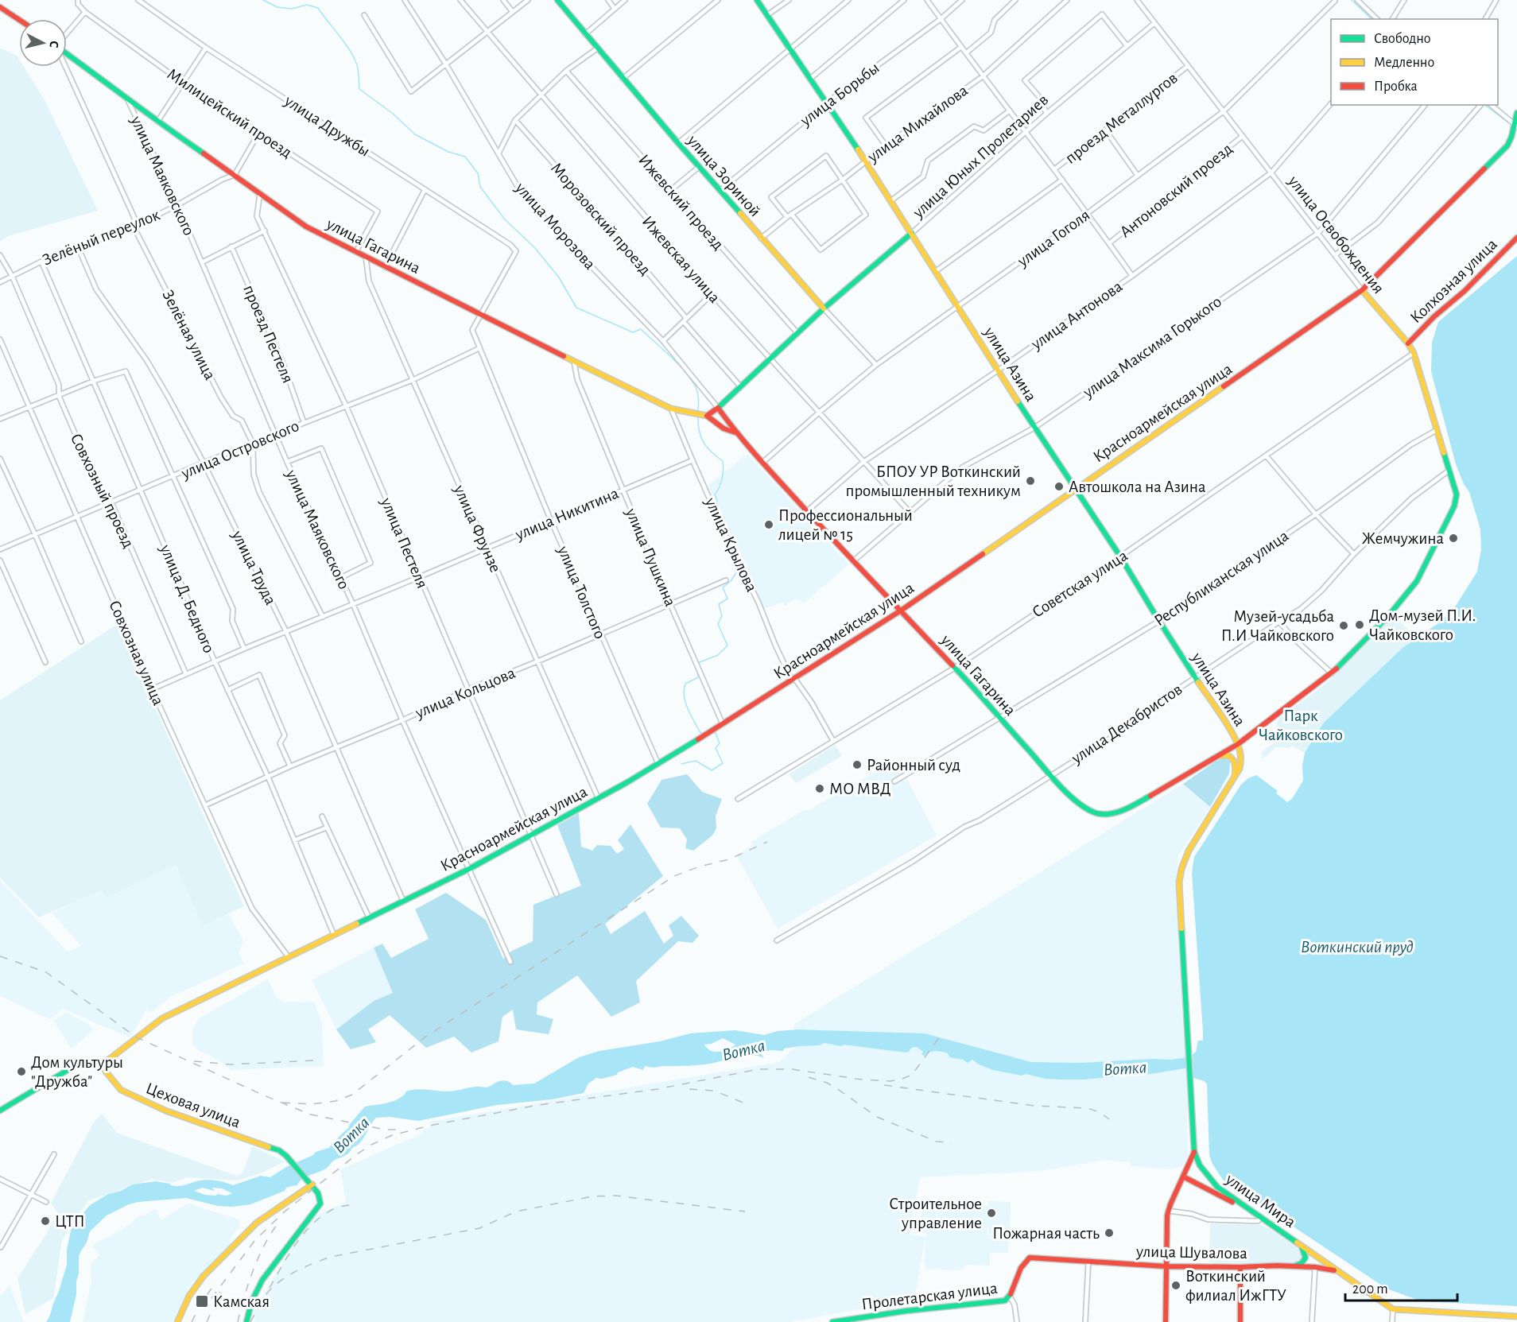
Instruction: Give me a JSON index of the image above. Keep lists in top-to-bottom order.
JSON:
{
  "streets": {
    "main road": [
      "улица Юных Пролетариев",
      "улица Зориной",
      "улица Освобождения",
      "улица Гагарина",
      "Колхозная улица",
      "улица Азина",
      "Красноармейская улица",
      "Цеховая улица",
      "улица Мира",
      "улица Шувалова",
      "Пролетарская улица"
    ],
    "street": [
      "улица Борьбы",
      "Милицейский проезд",
      "проезд Металлургов",
      "улица Михайлова",
      "улица Дружбы",
      "улица Маяковского",
      "Антоновский проезд",
      "Ижевский проезд",
      "Морозовский проезд",
      "улица Морозова",
      "Зелёный переулок",
      "улица Гоголя",
      "Ижевская улица",
      "улица Антонова",
      "проезд Пестеля",
      "Зелёная улица",
      "улица Максима Горького",
      "улица Островского",
      "Совхозный проезд",
      "улица Никитина",
      "улица Фрунзе",
      "улица Пестеля",
      "улица Крылова",
      "улица Пушкина",
      "улица Труда",
      "Республиканская улица",
      "Советская улица",
      "улица Толстого",
      "улица Д. Бедного",
      "Совхозная улица",
      "улица Кольцова",
      "улица Декабристов"
    ]
  },
  "crossings": [
    ["улица Борьбы", "улица Зориной"],
    ["улица Борьбы", "улица Азина"],
    ["Милицейский проезд", "улица Гагарина"],
    ["проезд Металлургов", "улица Освобождения"],
    ["проезд Металлургов", "улица Азина"],
    ["улица Михайлова", "улица Зориной"],
    ["улица Михайлова", "улица Азина"],
    ["улица Дружбы", "улица Гагарина"],
    ["улица Дружбы", "улица Толстого"],
    ["улица Юных Пролетариев", "улица Зориной"],
    ["улица Юных Пролетариев", "Ижевский проезд"],
    ["улица Юных Пролетариев", "Морозовский проезд"],
    ["улица Юных Пролетариев", "улица Морозова"],
    ["улица Юных Пролетариев", "улица Освобождения"],
    ["улица Юных Пролетариев", "улица Гагарина"],
    ["улица Юных Пролетариев", "Ижевская улица"],
    ["улица Юных Пролетариев", "улица Азина"],
    ["улица Маяковского", "Зелёный переулок"],
    ["улица Маяковского", "улица Гагарина"],
    ["улица Маяковского", "Красноармейская улица"],
    ["улица Маяковского", "улица Островского"],
    ["улица Маяковского", "улица Никитина"],
    ["улица Маяковского", "улица Кольцова"],
    ["улица Зориной", "улица Гоголя"],
    ["Антоновский проезд", "улица Освобождения"],
    ["улица Освобождения", "улица Гоголя"],
    ["улица Освобождения", "улица Гагарина"],
    ["улица Освобождения", "Колхозная улица"],
    ["улица Освобождения", "улица Антонова"],
    ["улица Освобождения", "улица Максима Горького"],
    ["улица Освобождения", "Красноармейская улица"],
    ["улица Освобождения", "Республиканская улица"],
    ["улица Освобождения", "Советская улица"],
    ["улица Освобождения", "улица Декабристов"],
    ["Зелёный переулок", "улица Гагарина"],
    ["Зелёный переулок", "Зелёная улица"],
    ["Зелёный переулок", "Совхозный проезд"],
    ["Зелёный переулок", "улица Труда"],
    ["Зелёный переулок", "улица Д. Бедного"],
    ["улица Гоголя", "улица Гагарина"],
    ["улица Гоголя", "Ижевская улица"],
    ["улица Гоголя", "улица Азина"],
    ["улица Гагарина", "улица Антонова"],
    ["улица Гагарина", "улица Максима Горького"],
    ["улица Гагарина", "улица Азина"],
    ["улица Гагарина", "Красноармейская улица"],
    ["улица Гагарина", "улица Фрунзе"],
    ["улица Гагарина", "улица Пестеля"],
    ["улица Гагарина", "улица Крылова"],
    ["улица Гагарина", "улица Пушкина"],
    ["улица Гагарина", "Республиканская улица"],
    ["улица Гагарина", "Советская улица"],
    ["улица Гагарина", "улица Толстого"],
    ["улица Гагарина", "улица Декабристов"],
    ["Ижевская улица", "улица Антонова"],
    ["Ижевская улица", "улица Максима Горького"],
    ["улица Антонова", "улица Азина"],
    ["проезд Пестеля", "улица Островского"],
    ["Зелёная улица", "улица Островского"],
    ["Зелёная улица", "улица Никитина"],
    ["улица Максима Горького", "улица Азина"],
    ["улица Азина", "Красноармейская улица"],
    ["улица Азина", "Республиканская улица"],
    ["улица Азина", "Советская улица"],
    ["улица Азина", "улица Декабристов"],
    ["Красноармейская улица", "улица Фрунзе"],
    ["Красноармейская улица", "улица Пестеля"],
    ["Красноармейская улица", "улица Крылова"],
    ["Красноармейская улица", "улица Пушкина"],
    ["Красноармейская улица", "улица Труда"],
    ["Красноармейская улица", "улица Толстого"],
    ["Красноармейская улица", "улица Д. Бедного"],
    ["Красноармейская улица", "Совхозная улица"],
    ["Красноармейская улица", "Цеховая улица"],
    ["улица Островского", "Совхозный проезд"],
    ["улица Островского", "улица Фрунзе"],
    ["улица Островского", "улица Пестеля"],
    ["улица Островского", "улица Труда"],
    ["улица Островского", "улица Толстого"],
    ["улица Островского", "улица Д. Бедного"],
    ["улица Островского", "Совхозная улица"],
    ["Совхозный проезд", "улица Никитина"],
    ["улица Никитина", "улица Фрунзе"],
    ["улица Никитина", "улица Пестеля"],
    ["улица Никитина", "улица Крылова"],
    ["улица Никитина", "улица Пушкина"],
    ["улица Никитина", "улица Труда"],
    ["улица Никитина", "улица Толстого"],
    ["улица Никитина", "улица Д. Бедного"],
    ["улица Никитина", "Совхозная улица"],
    ["улица Фрунзе", "улица Кольцова"],
    ["улица Пестеля", "улица Кольцова"],
    ["улица Крылова", "Советская улица"],
    ["улица Пушкина", "улица Кольцова"],
    ["улица Труда", "улица Кольцова"],
    ["улица Толстого", "улица Кольцова"],
    ["улица Д. Бедного", "улица Кольцова"],
    ["Совхозная улица", "улица Кольцова"],
    ["улица Мира", "улица Шувалова"],
    ["улица Шувалова", "Пролетарская улица"]
  ],
  "water": ["Воткинский пруд", "Вотка"],
  "parks": ["Парк Чайковского"],
  "places": {
    "other": [
      "БПОУ УР Воткинский промышленный техникум",
      "Автошкола на Азина",
      "Профессиональный лицей № 15",
      "Жемчужина",
      "Дом-музей П.И. Чайковского",
      "Музей-усадьба П.И Чайковского",
      "Районный суд",
      "МО МВД",
      "Дом культуры \"Дружба\"",
      "Строительное управление",
      "ЦТП",
      "Пожарная часть",
      "Воткинский филиал ИжГТУ"
    ],
    "transit": ["Камская"]
  },
  "legend": ["Свободно", "Медленно", "Пробка"],
  "scale_bar": "200 m",
  "north": "right"
}
